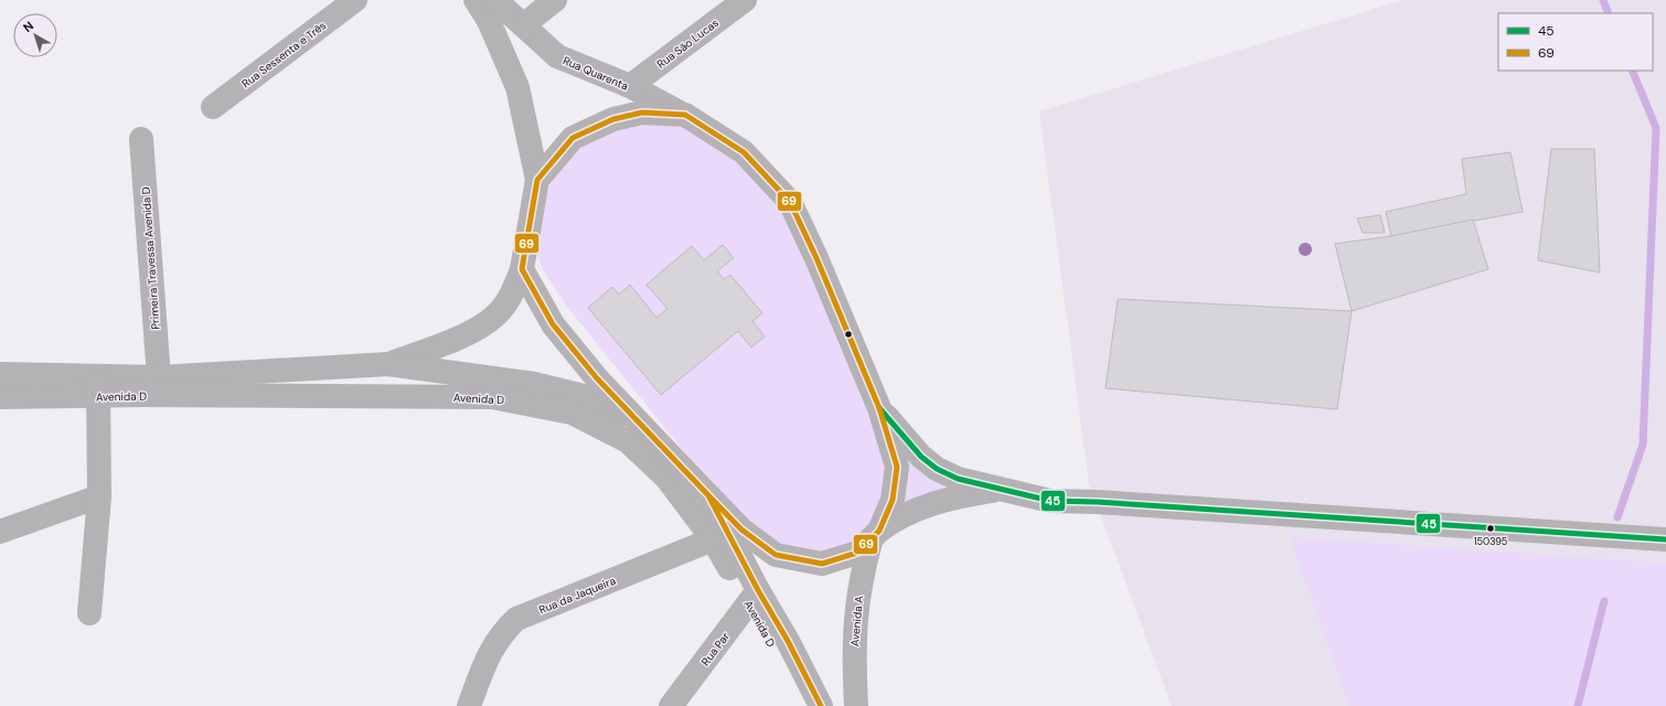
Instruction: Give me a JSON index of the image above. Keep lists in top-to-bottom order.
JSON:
{
  "streets": {
    "street": [
      "Rua São Lucas",
      "Rua Sessenta e Três",
      "Rua Quarenta",
      "Primeira Travessa Avenida D",
      "Avenida D",
      "Rua da Jaqueira",
      "Avenida A",
      "Rua Par"
    ]
  },
  "crossings": [
    ["Rua São Lucas", "Rua Quarenta"],
    ["Rua Quarenta", "Avenida D"],
    ["Rua Quarenta", "Avenida A"],
    ["Primeira Travessa Avenida D", "Avenida D"],
    ["Avenida D", "Rua da Jaqueira"],
    ["Avenida D", "Rua Par"]
  ],
  "places": ["150395"],
  "lines": ["transit line 69", "transit line 45"],
  "legend": ["45", "69"],
  "north": "top left"
}
